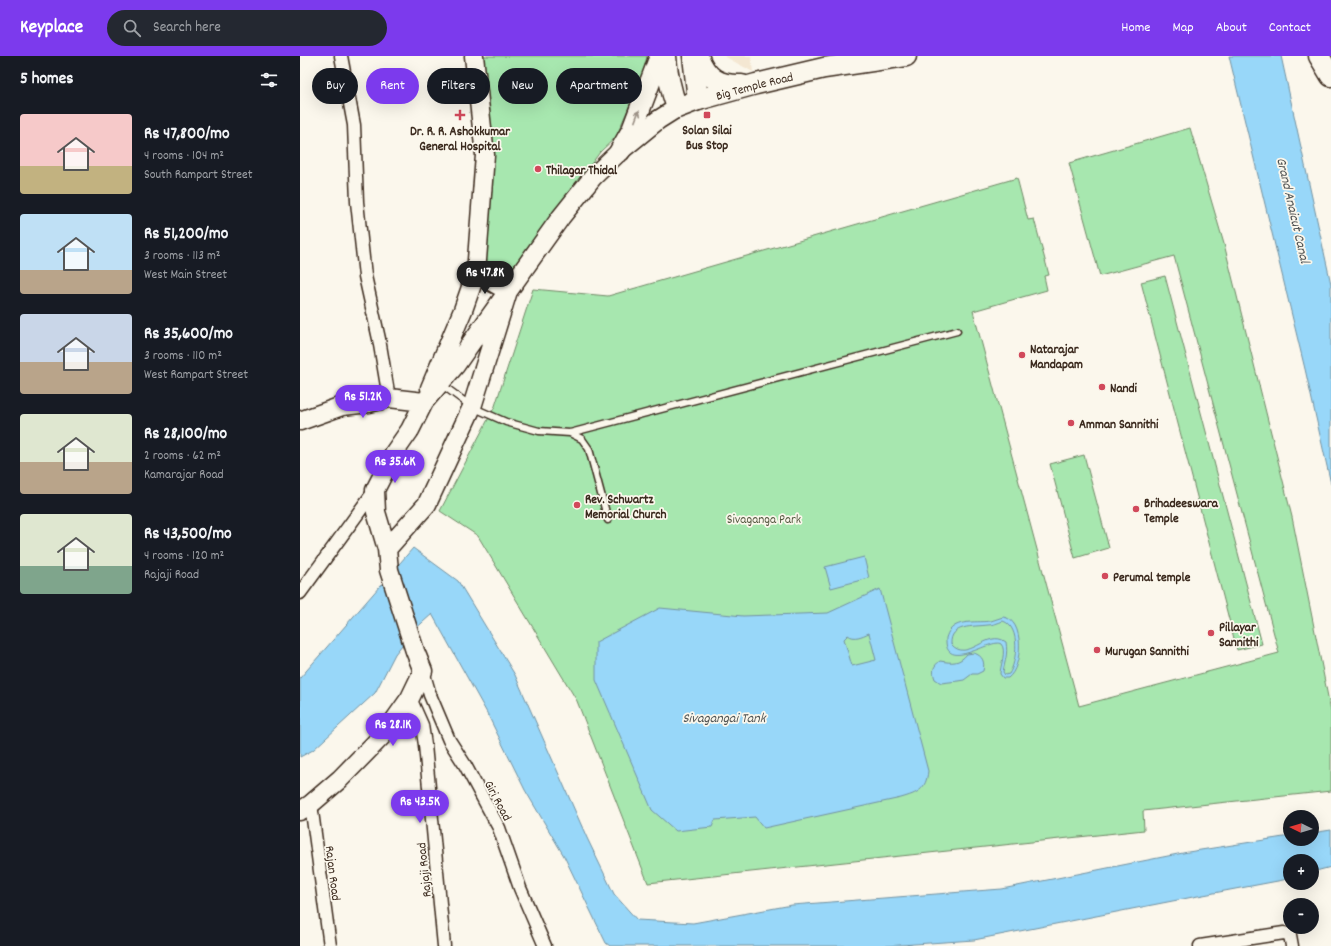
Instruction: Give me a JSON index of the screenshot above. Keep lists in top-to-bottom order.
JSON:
{
  "streets": {
    "main road": ["Big Temple Road"],
    "street": ["Giri Road", "Rajaji Road", "Rajan Road"]
  },
  "water": ["Grand Anaicut Canal", "Sivagangai Tank"],
  "parks": ["Sivaganga Park"],
  "places": {
    "health": ["Dr. R. R. Ashokkumar General Hospital"],
    "transit": ["Solan Silai Bus Stop"],
    "other": [
      "Thilagar Thidal",
      "Natarajar Mandapam",
      "Nandi",
      "Amman Sannithi",
      "Rev. Schwartz Memorial Church",
      "Brihadeeswara Temple",
      "Perumal temple",
      "Pillayar Sannithi",
      "Murugan Sannithi"
    ]
  },
  "north": "left",
  "page": {
    "header": "Keyplace",
    "search": "Search here",
    "nav": [
      "Home",
      "Map",
      "About",
      "Contact"
    ],
    "heading": "5 homes",
    "chip": [
      "Buy",
      "Rent",
      "Filters",
      "New",
      "Apartment"
    ],
    "list": [
      {
        "name": "Rs 47,800/mo",
        "note": "4 rooms · 104 m² · South Rampart Street"
      },
      {
        "name": "Rs 51,200/mo",
        "note": "3 rooms · 113 m² · West Main Street"
      },
      {
        "name": "Rs 35,600/mo",
        "note": "3 rooms · 110 m² · West Rampart Street"
      },
      {
        "name": "Rs 28,100/mo",
        "note": "2 rooms · 62 m² · Kamarajar Road"
      },
      {
        "name": "Rs 43,500/mo",
        "note": "4 rooms · 120 m² · Rajaji Road"
      }
    ],
    "price": [
      "Rs 47.8K",
      "Rs 51.2K",
      "Rs 35.6K",
      "Rs 28.1K",
      "Rs 43.5K"
    ],
    "map_buttons": ["+", "−"]
  }
}
